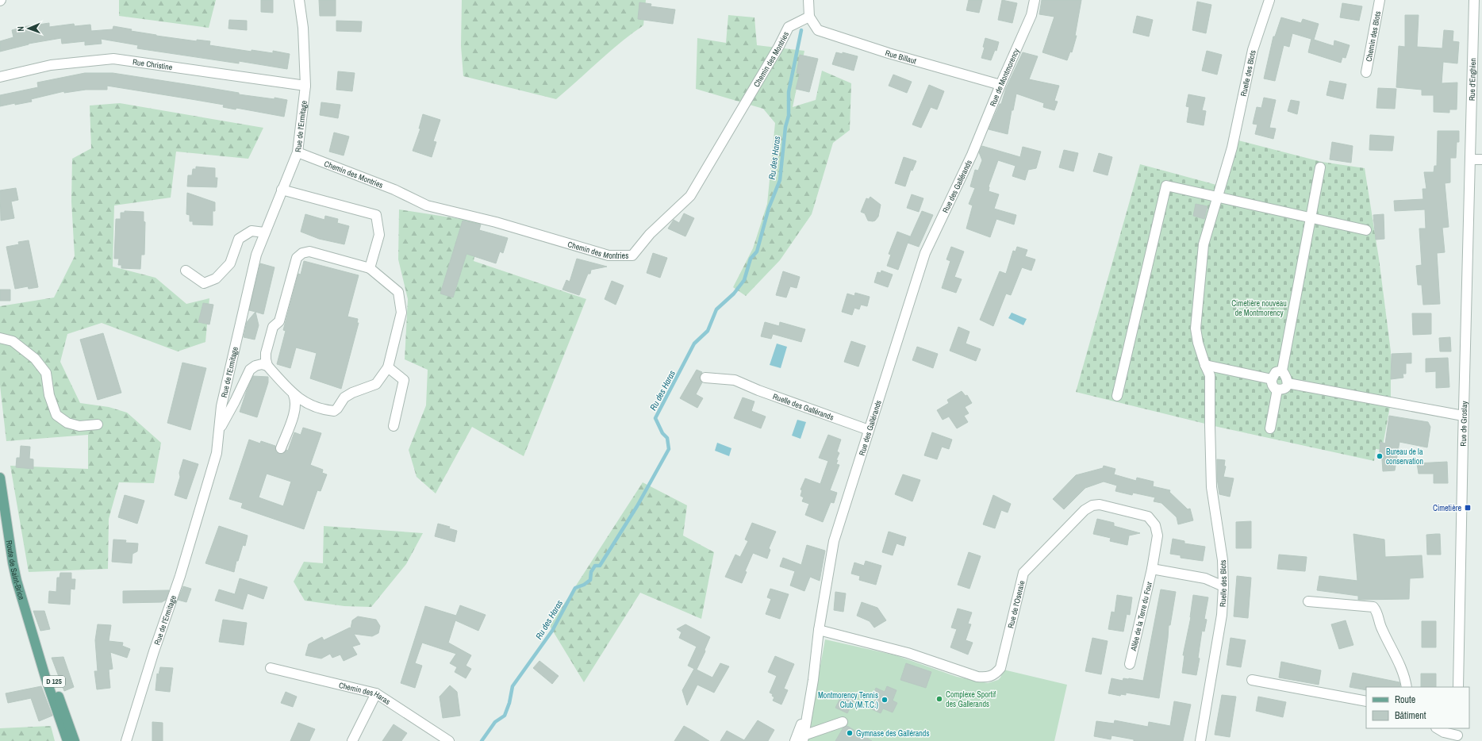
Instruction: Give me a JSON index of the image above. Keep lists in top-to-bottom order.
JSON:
{
  "streets": {
    "main road": ["Route de Saint-Brice", "D 125"],
    "street": [
      "Chemin des Blots",
      "Rue Billaut",
      "Chemin des Montries",
      "Rue Christine",
      "Ruelle des Blots",
      "Rue de Montmorency",
      "Rue d'Enghien",
      "Rue de l'Ermitage",
      "Rue des Gallérands",
      "Ruelle des Gallérands",
      "Rue de Groslay",
      "Rue de l'Oseraie",
      "Allée de la Terre du Four",
      "Chemin des Haras"
    ]
  },
  "crossings": [
    ["Rue Billaut", "Chemin des Montries"],
    ["Rue Billaut", "Rue de Montmorency"],
    ["Chemin des Montries", "Rue de l'Ermitage"],
    ["Rue Christine", "Rue de l'Ermitage"],
    ["Rue de Montmorency", "Rue des Gallérands"],
    ["Rue d'Enghien", "Rue de Groslay"],
    ["Rue des Gallérands", "Ruelle des Gallérands"],
    ["Rue des Gallérands", "Rue de l'Oseraie"],
    ["Rue de l'Oseraie", "Allée de la Terre du Four"]
  ],
  "water": ["Ru des Haras"],
  "parks": ["Cimetière nouveau de Montmorency"],
  "places": {
    "other": [
      "Bureau de la conservation",
      "Complexe Sportif des Gallerands",
      "Montmorency Tennis Club (M.T.C.)",
      "Gymnase des Gallérands"
    ],
    "transit": ["Cimetière"]
  },
  "legend": ["Route", "Bâtiment"],
  "north": "left"
}
